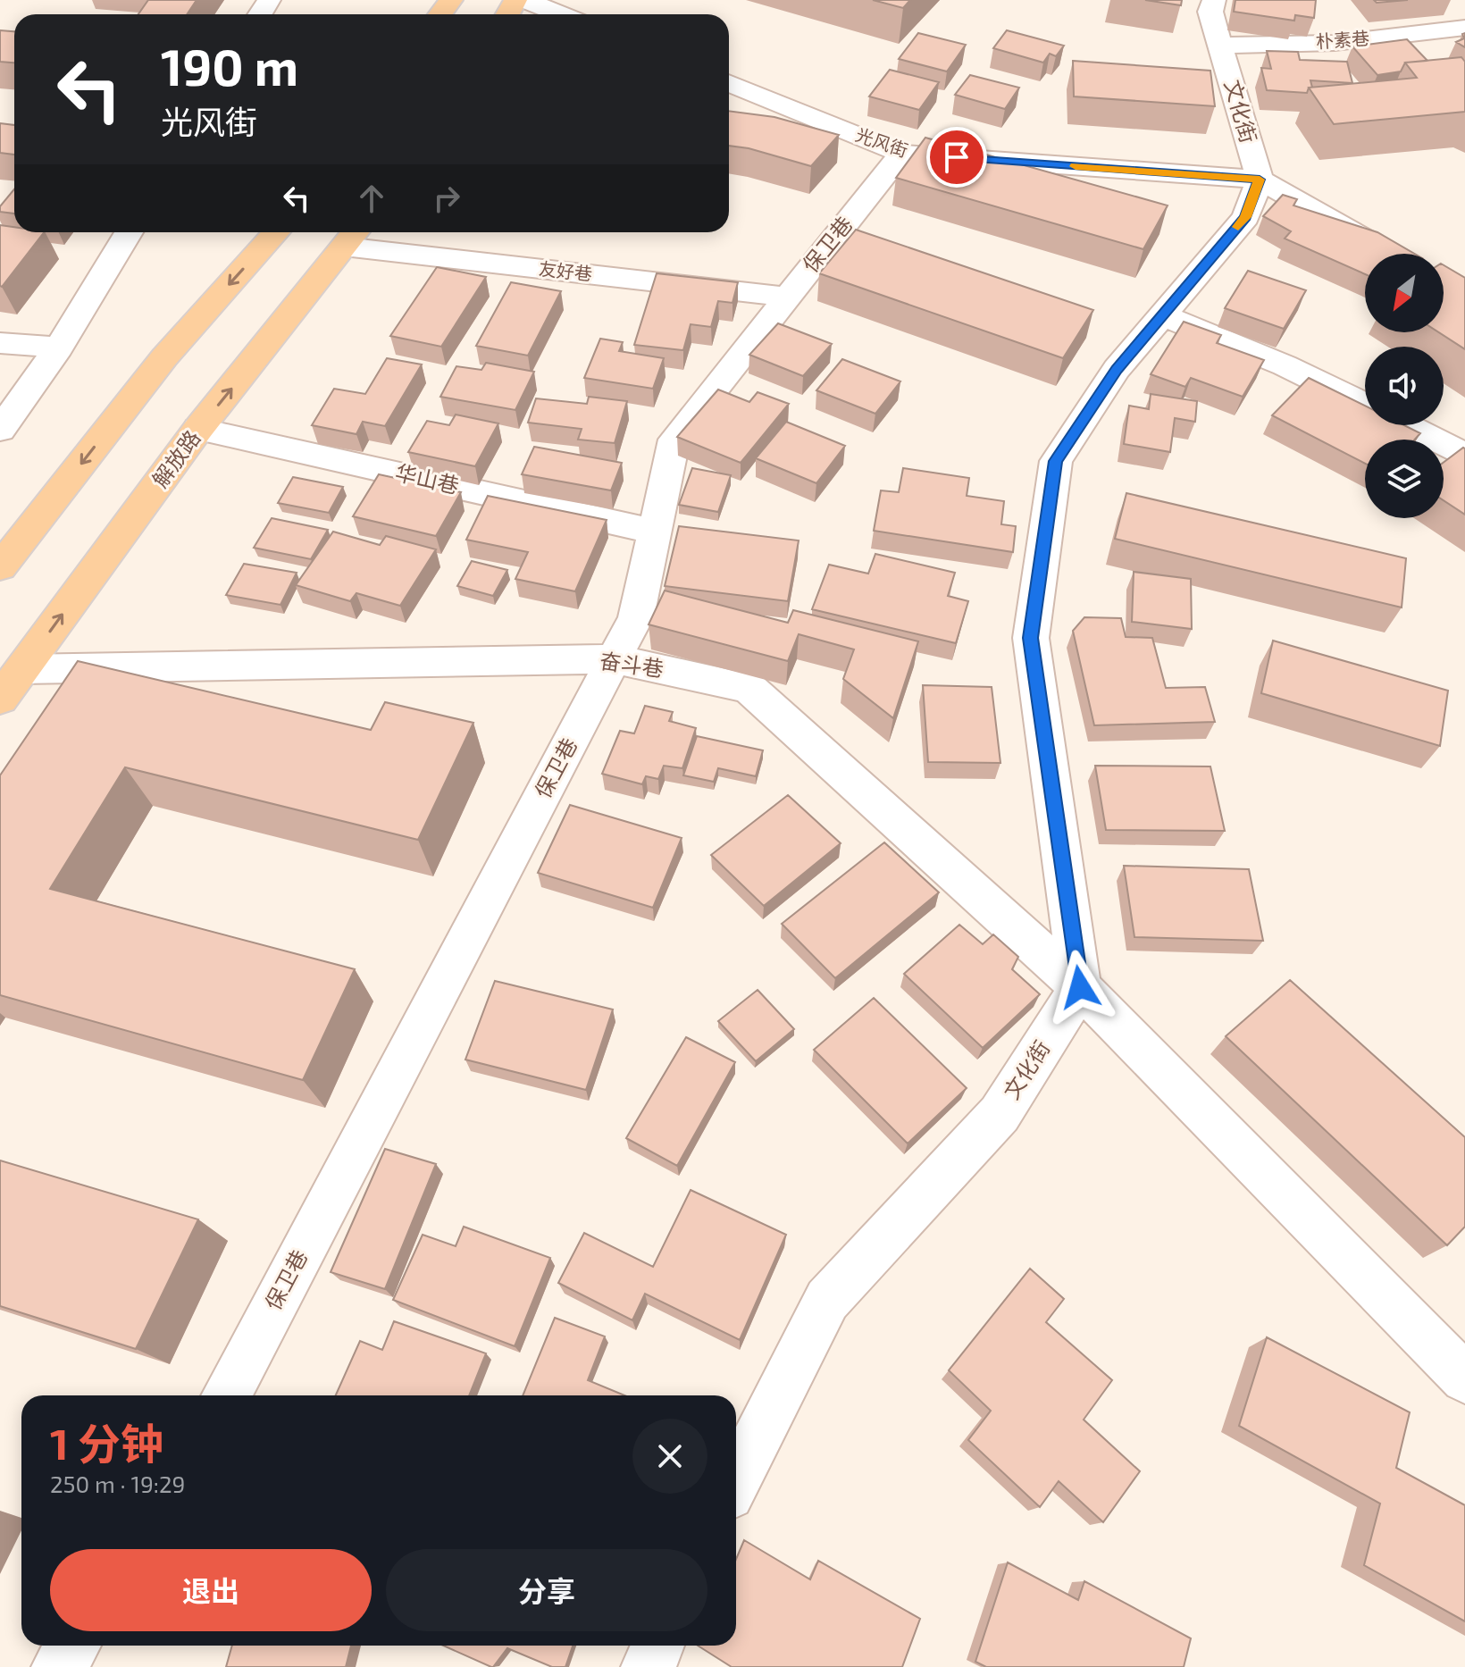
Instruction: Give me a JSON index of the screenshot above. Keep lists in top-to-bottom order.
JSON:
{
  "streets": {
    "main road": ["解放路"],
    "street": [
      "朴素巷",
      "文化街",
      "光风街",
      "保卫巷",
      "友好巷",
      "华山巷",
      "奋斗巷"
    ]
  },
  "crossings": [
    ["朴素巷", "文化街"],
    ["文化街", "光风街"],
    ["文化街", "奋斗巷"],
    ["光风街", "保卫巷"],
    ["保卫巷", "友好巷"],
    ["保卫巷", "华山巷"],
    ["保卫巷", "奋斗巷"],
    ["友好巷", "解放路"],
    ["解放路", "华山巷"],
    ["解放路", "奋斗巷"]
  ],
  "north": "bottom left",
  "page": {
    "turn": ["190 m", "光风街"],
    "heading": ["1 分钟", "250 m · 19:29"],
    "buttons": ["退出", "分享"]
  }
}
